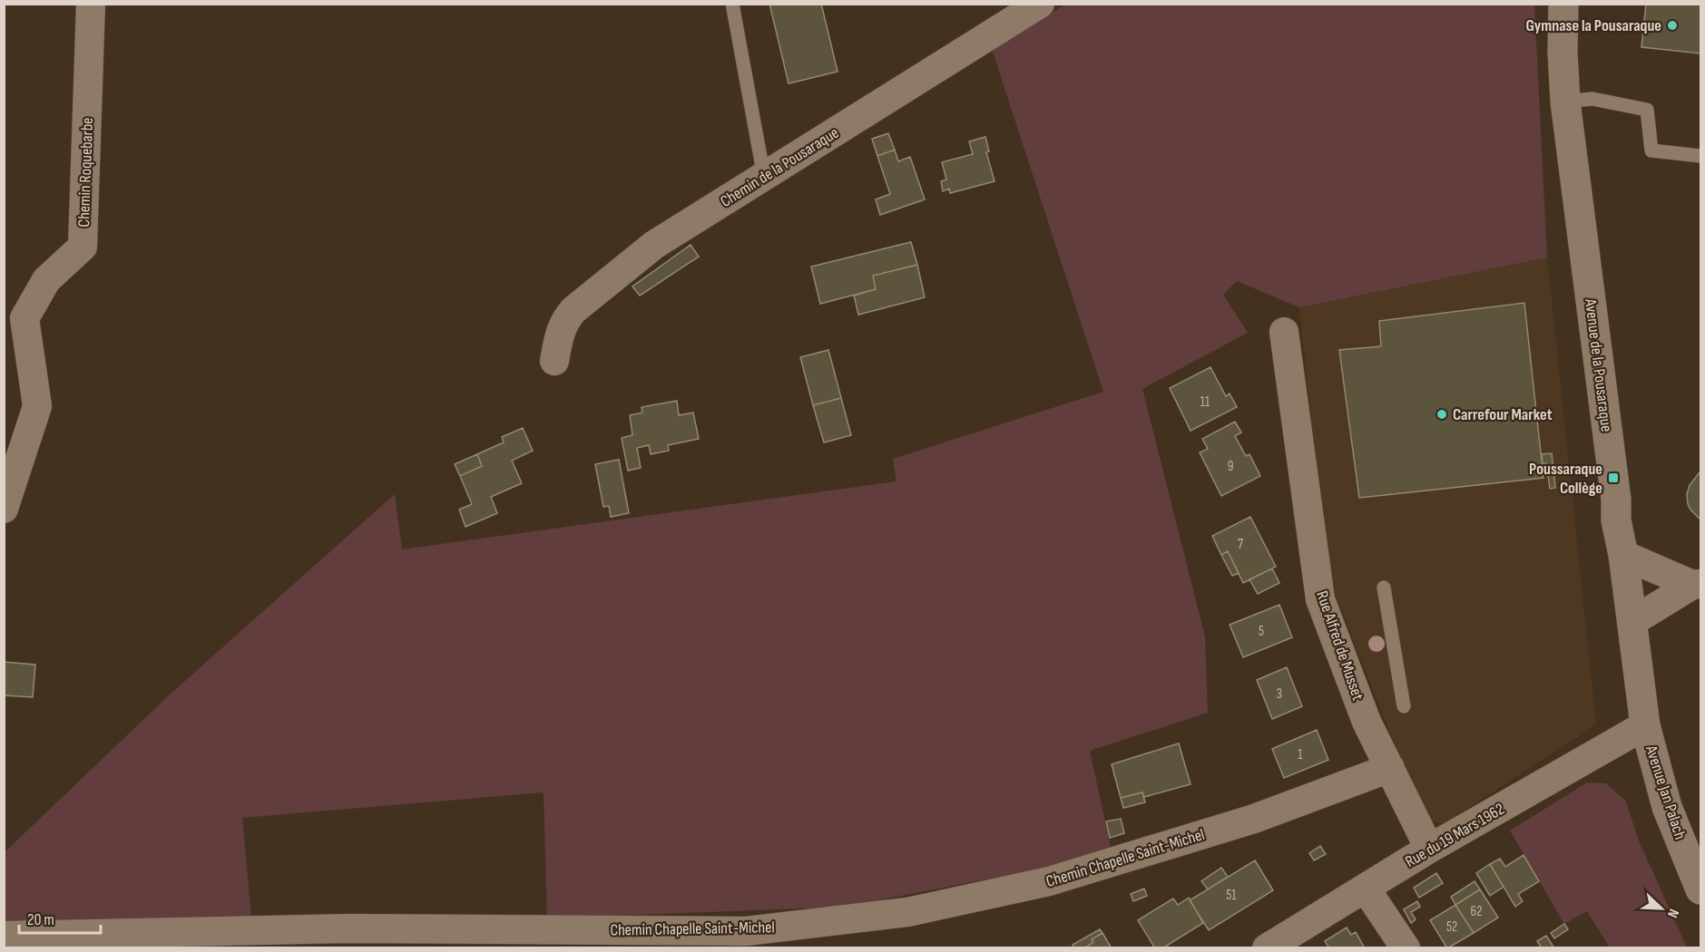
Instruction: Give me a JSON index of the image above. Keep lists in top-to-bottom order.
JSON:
{
  "streets": {
    "street": [
      "Chemin de la Pousaraque",
      "Chemin Roquebarbe",
      "Avenue de la Pousaraque",
      "Rue Alfred de Musset",
      "Avenue Jan Palach",
      "Rue du 19 Mars 1962",
      "Chemin Chapelle Saint-Michel"
    ]
  },
  "crossings": [
    ["Avenue de la Pousaraque", "Avenue Jan Palach"],
    ["Avenue de la Pousaraque", "Rue du 19 Mars 1962"],
    ["Rue Alfred de Musset", "Rue du 19 Mars 1962"],
    ["Rue Alfred de Musset", "Chemin Chapelle Saint-Michel"],
    ["Avenue Jan Palach", "Rue du 19 Mars 1962"]
  ],
  "places": {
    "other": ["Gymnase la Pousaraque", "Carrefour Market"],
    "transit": ["Poussaraque Collège"]
  },
  "house_numbers": [
    "11",
    "9",
    "7",
    "5",
    "3",
    "1",
    "51",
    "62",
    "52"
  ],
  "scale_bar": "20 m",
  "north": "bottom right"
}
